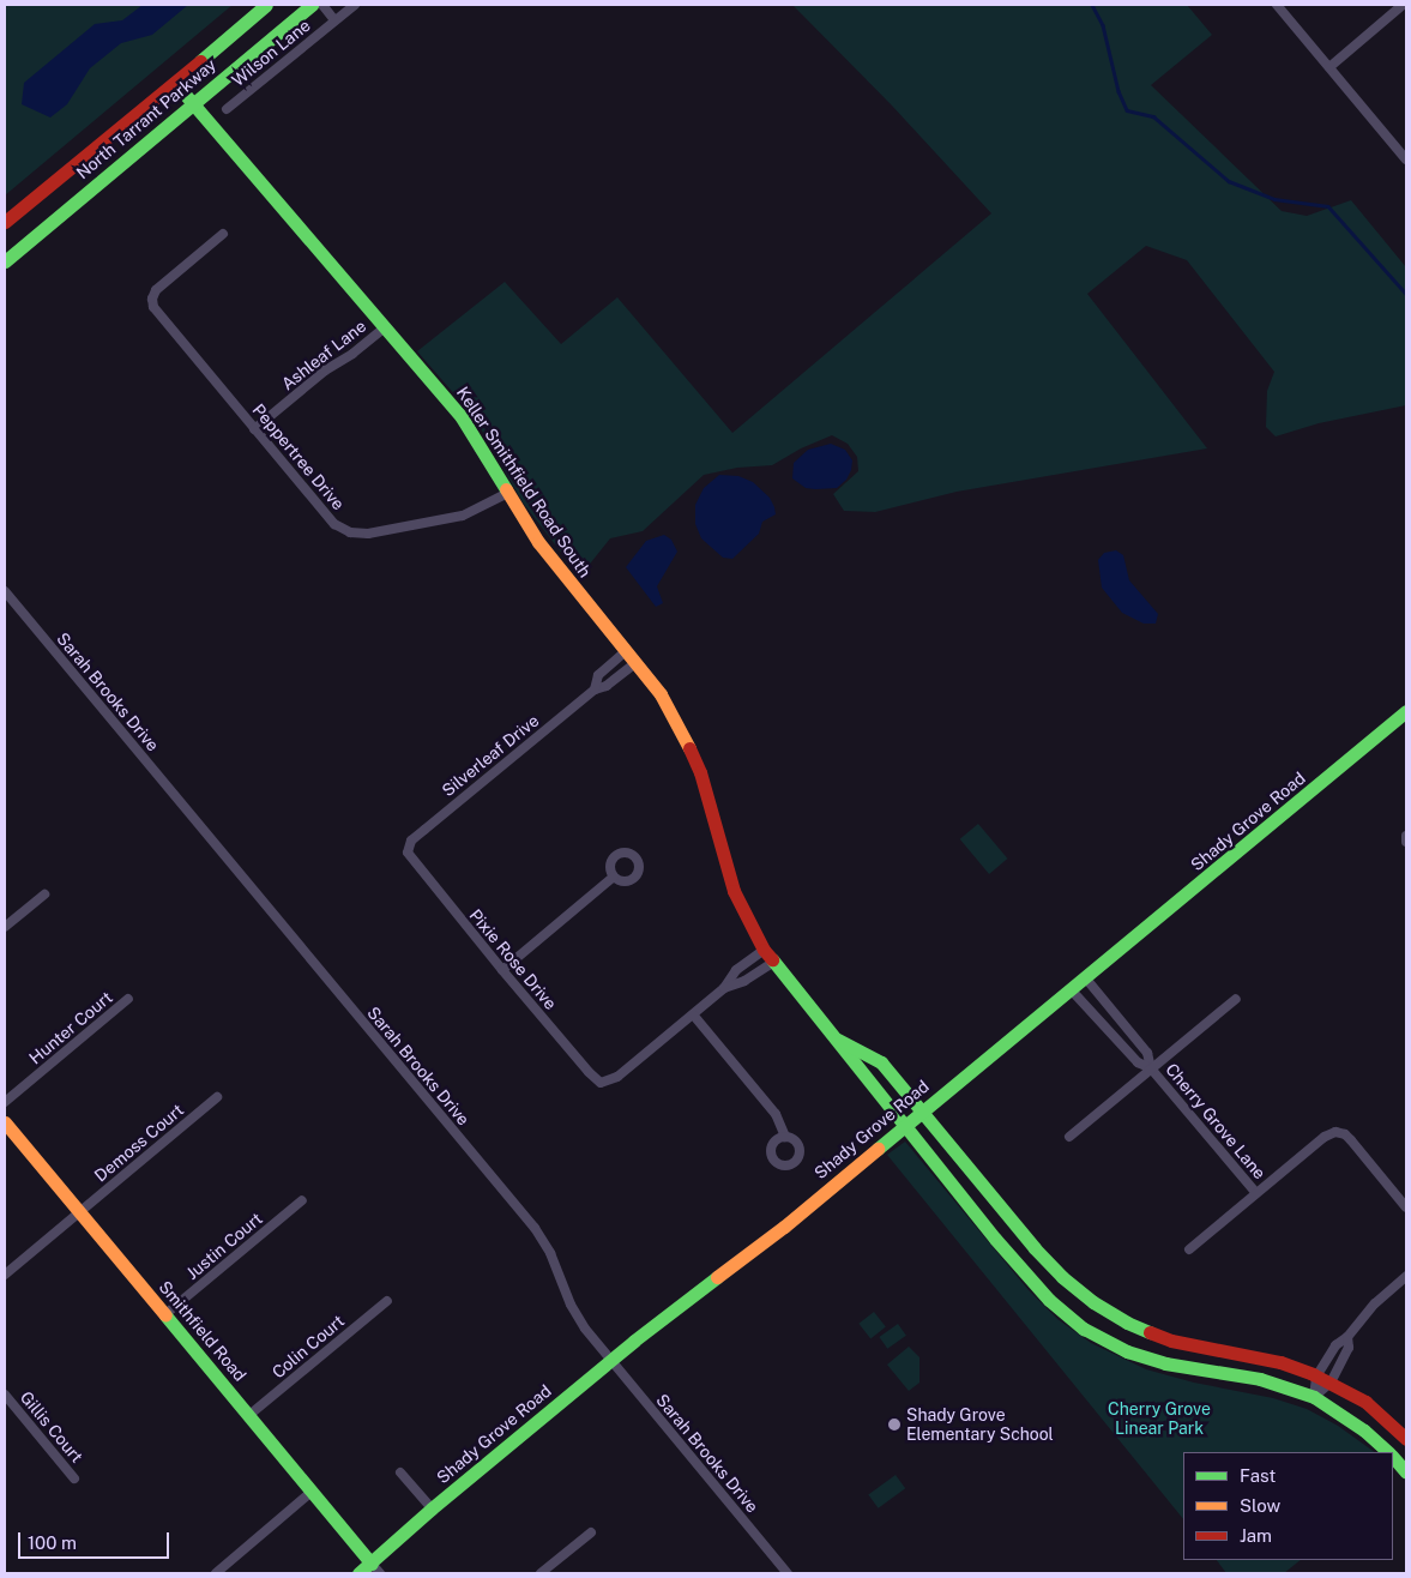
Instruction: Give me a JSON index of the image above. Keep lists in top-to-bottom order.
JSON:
{
  "streets": {
    "main road": [
      "North Tarrant Parkway",
      "Keller Smithfield Road South",
      "Shady Grove Road",
      "Smithfield Road"
    ],
    "street": [
      "Wilson Lane",
      "Ashleaf Lane",
      "Peppertree Drive",
      "Sarah Brooks Drive",
      "Silverleaf Drive",
      "Pixie Rose Drive",
      "Hunter Court",
      "Cherry Grove Lane",
      "Demoss Court",
      "Justin Court",
      "Colin Court",
      "Gillis Court"
    ]
  },
  "crossings": [
    ["North Tarrant Parkway", "Keller Smithfield Road South"],
    ["Ashleaf Lane", "Peppertree Drive"],
    ["Ashleaf Lane", "Keller Smithfield Road South"],
    ["Peppertree Drive", "Keller Smithfield Road South"],
    ["Keller Smithfield Road South", "Silverleaf Drive"],
    ["Keller Smithfield Road South", "Shady Grove Road"],
    ["Sarah Brooks Drive", "Shady Grove Road"],
    ["Silverleaf Drive", "Pixie Rose Drive"],
    ["Shady Grove Road", "Cherry Grove Lane"],
    ["Shady Grove Road", "Smithfield Road"],
    ["Demoss Court", "Smithfield Road"],
    ["Justin Court", "Smithfield Road"],
    ["Smithfield Road", "Colin Court"]
  ],
  "parks": ["Cherry Grove Linear Park"],
  "places": ["Shady Grove Elementary School"],
  "legend": ["Fast", "Slow", "Jam"],
  "scale_bar": "100 m"
}
